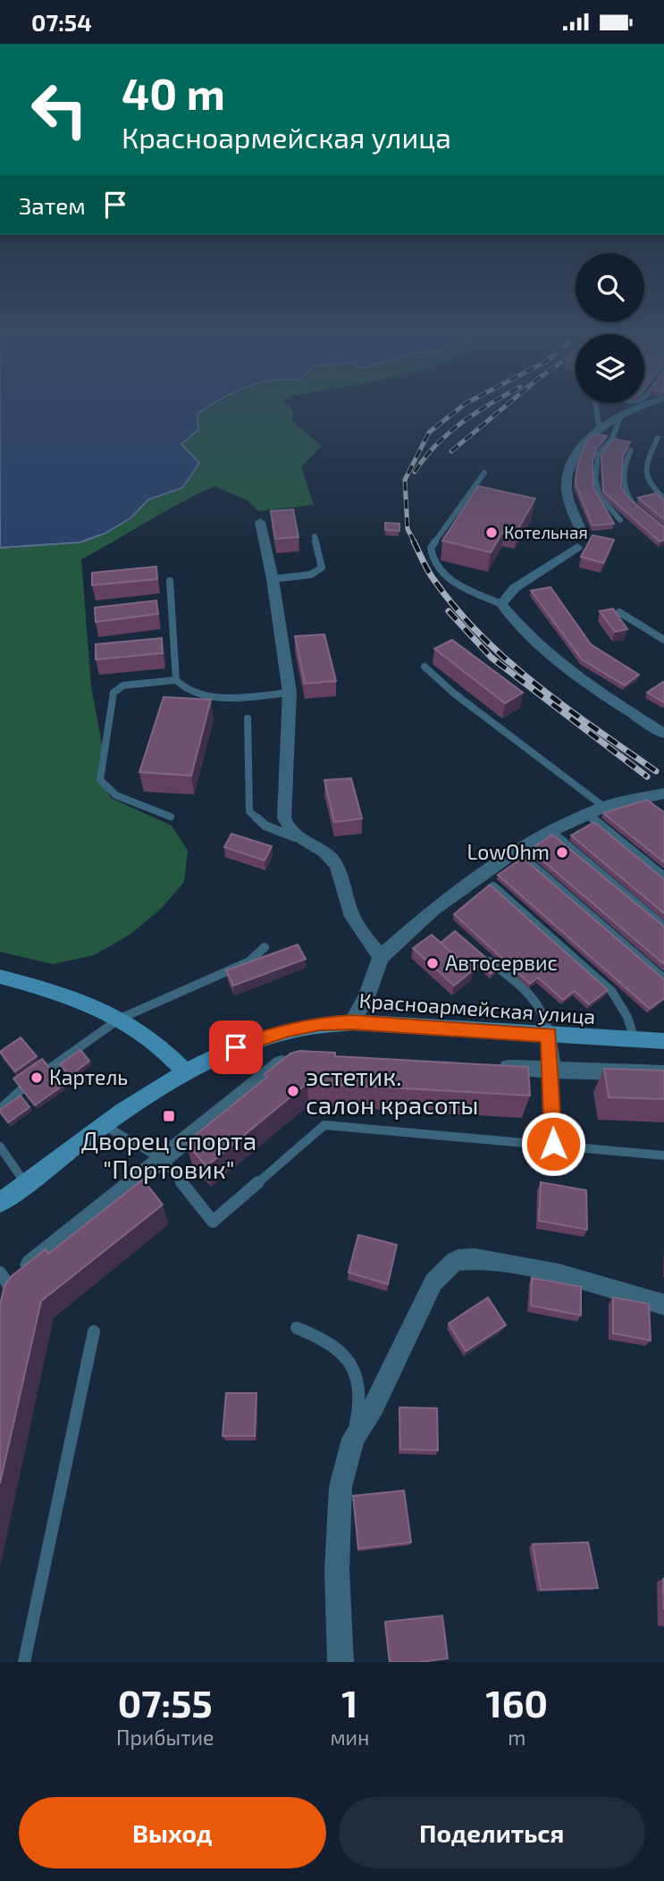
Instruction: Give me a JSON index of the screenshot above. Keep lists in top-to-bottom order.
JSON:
{
  "streets": {
    "main road": ["Красноармейская улица"]
  },
  "places": {
    "other": [
      "Котельная",
      "LowOhm",
      "Автосервис",
      "Картель",
      "эстетик. салон красоты"
    ],
    "transit": ["Дворец спорта \"Портовик\""]
  },
  "page": {
    "status": "07:54",
    "turn": ["40 m", "Красноармейская улица"],
    "then": "Затем",
    "eta": [
      "07:55",
      "Прибытие",
      "1",
      "мин",
      "160",
      "m"
    ],
    "buttons": ["Выход", "Поделиться"]
  }
}
